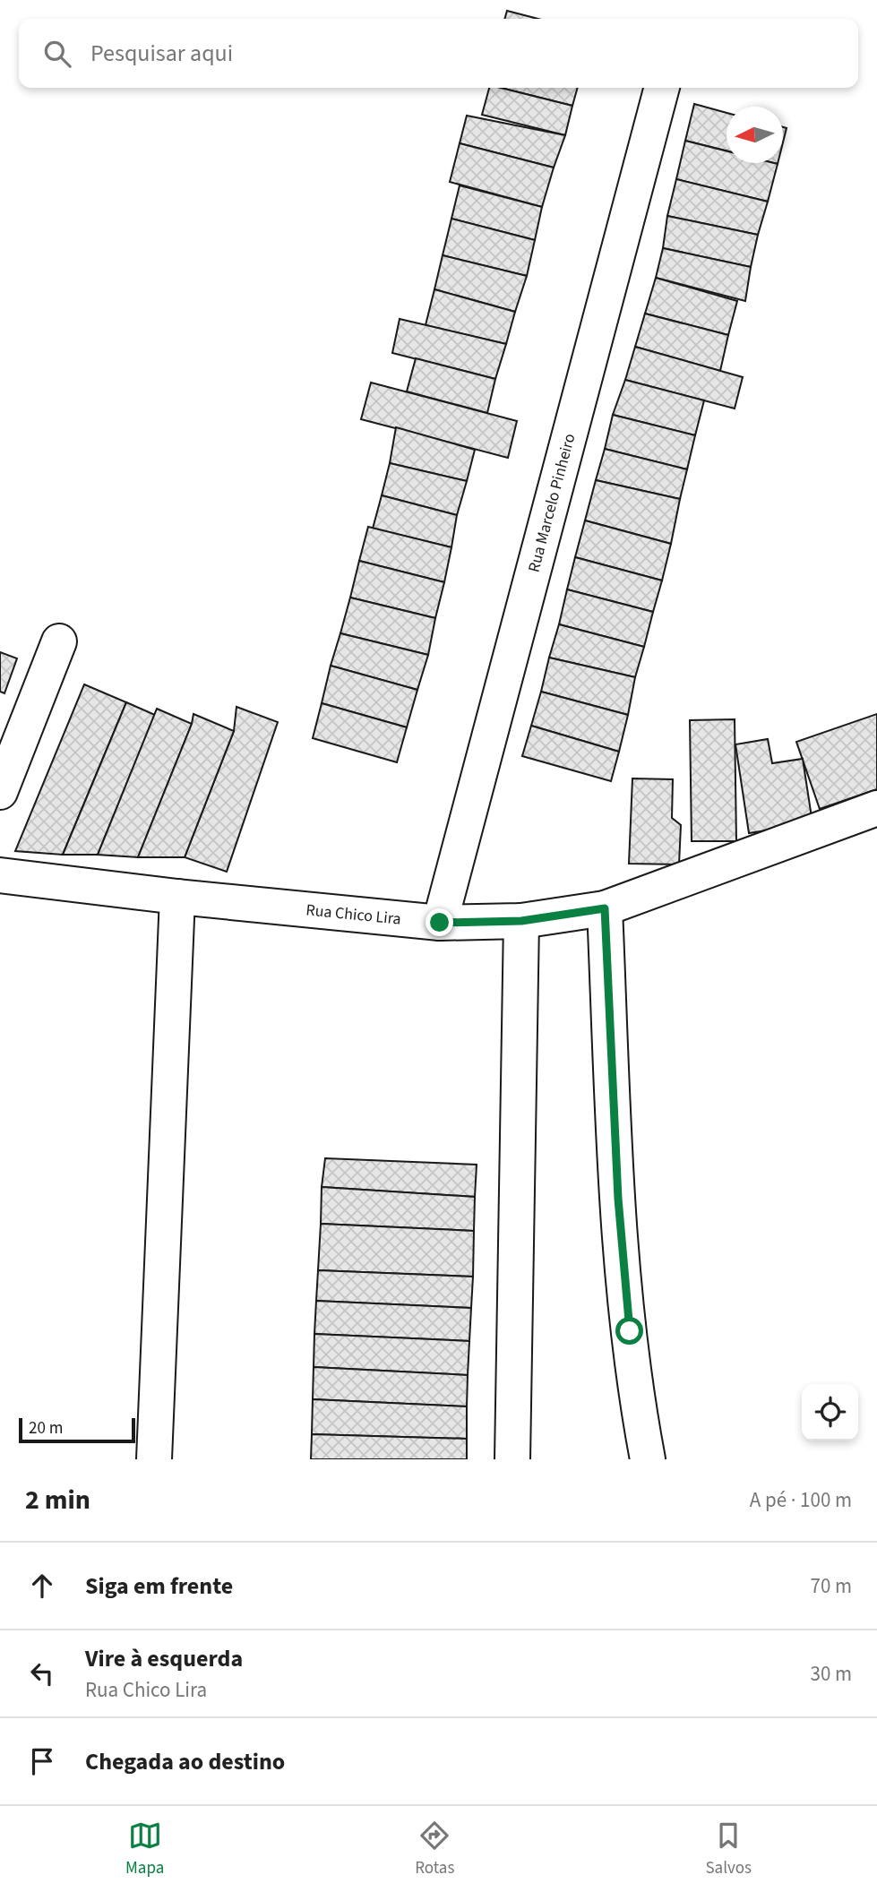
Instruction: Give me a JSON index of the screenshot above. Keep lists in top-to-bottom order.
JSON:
{
  "streets": {
    "street": ["Rua Marcelo Pinheiro", "Rua Chico Lira"]
  },
  "crossings": [
    ["Rua Marcelo Pinheiro", "Rua Chico Lira"]
  ],
  "scale_bar": "20 m",
  "north": "left",
  "page": {
    "search": "Pesquisar aqui",
    "scale": "20 m",
    "heading": ["2 min", "A pé · 100 m"],
    "list": [
      ["Siga em frente", "70 m"],
      ["Vire à esquerda", "Rua Chico Lira", "30 m"],
      "Chegada ao destino"
    ],
    "nav": ["Mapa", "Rotas", "Salvos"]
  }
}
